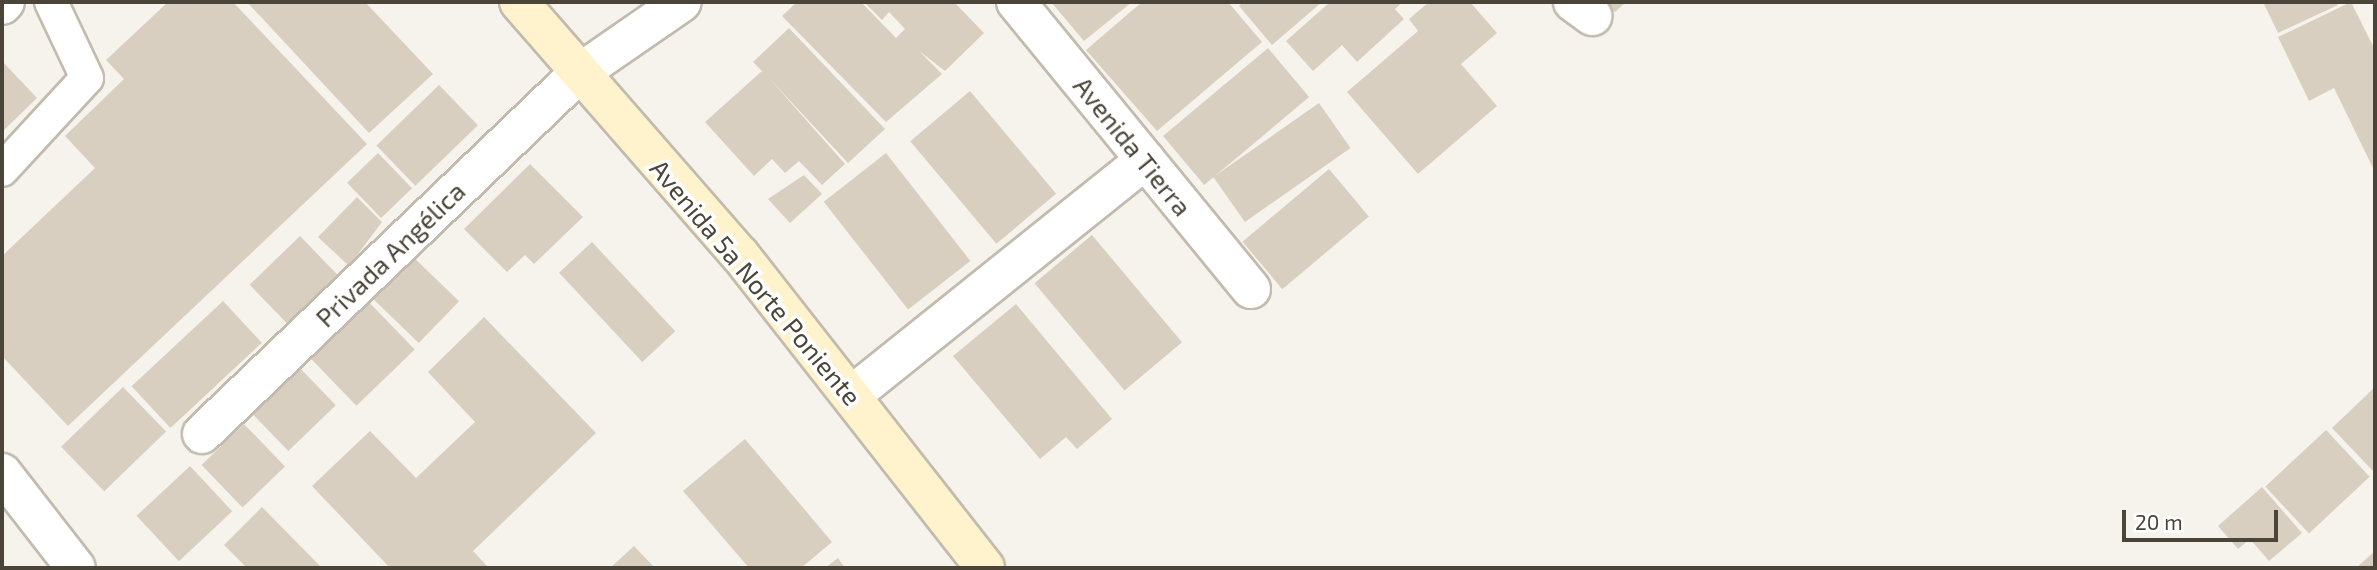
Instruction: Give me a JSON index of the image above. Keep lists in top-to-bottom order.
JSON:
{
  "streets": {
    "main road": ["Avenida 5a Norte Poniente"],
    "street": ["Avenida Tierra", "Privada Angélica"]
  },
  "crossings": [
    ["Privada Angélica", "Avenida 5a Norte Poniente"]
  ],
  "scale_bar": "20 m"
}
